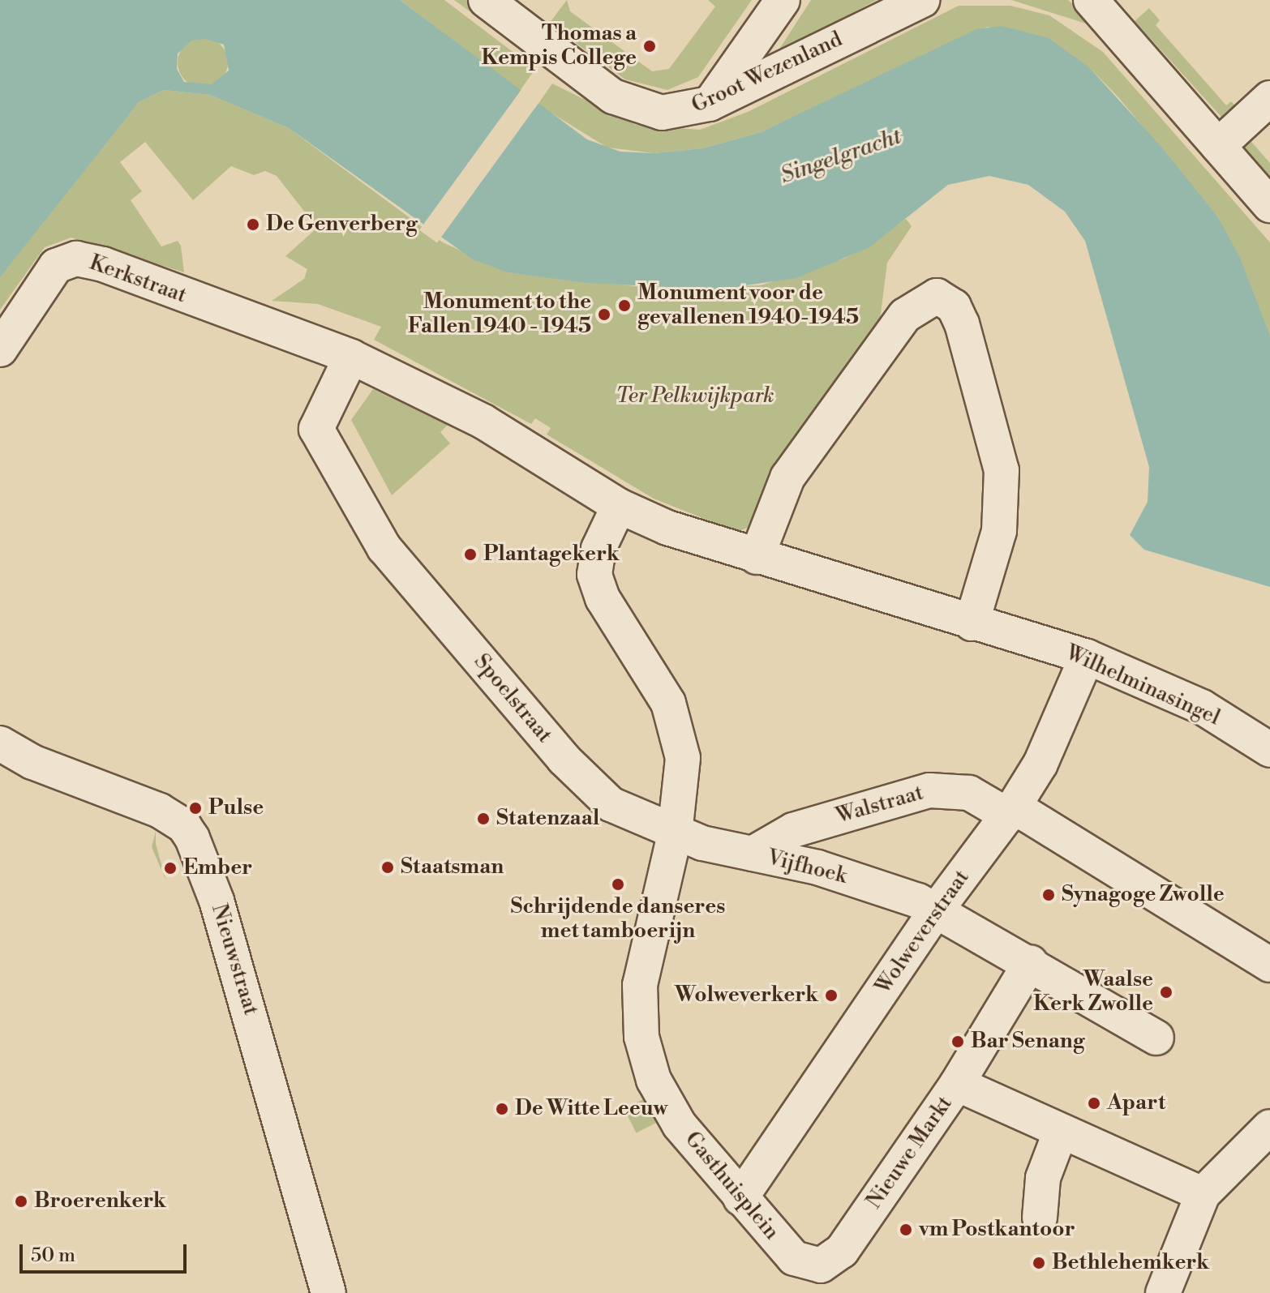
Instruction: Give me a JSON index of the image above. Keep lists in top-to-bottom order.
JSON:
{
  "streets": {
    "street": [
      "Groot Wezenland",
      "Kerkstraat",
      "Wilhelminasingel",
      "Spoelstraat",
      "Walstraat",
      "Vijfhoek",
      "Wolweverstraat",
      "Nieuwstraat",
      "Nieuwe Markt",
      "Gasthuisplein"
    ]
  },
  "crossings": [
    ["Kerkstraat", "Spoelstraat"],
    ["Wilhelminasingel", "Wolweverstraat"],
    ["Spoelstraat", "Vijfhoek"],
    ["Spoelstraat", "Gasthuisplein"],
    ["Walstraat", "Vijfhoek"],
    ["Walstraat", "Wolweverstraat"],
    ["Vijfhoek", "Wolweverstraat"],
    ["Vijfhoek", "Gasthuisplein"],
    ["Wolweverstraat", "Gasthuisplein"],
    ["Nieuwe Markt", "Gasthuisplein"]
  ],
  "water": ["Singelgracht"],
  "parks": ["Ter Pelkwijkpark"],
  "places": [
    "Thomas a Kempis College",
    "De Genverberg",
    "Monument voor de gevallenen 1940-1945",
    "Monument to the Fallen 1940 - 1945",
    "Plantagekerk",
    "Pulse",
    "Statenzaal",
    "Staatsman",
    "Ember",
    "Schrijdende danseres met tamboerijn",
    "Synagoge Zwolle",
    "Waalse Kerk Zwolle",
    "Wolweverkerk",
    "Bar Senang",
    "Apart",
    "De Witte Leeuw",
    "Broerenkerk",
    "vm Postkantoor",
    "Bethlehemkerk"
  ],
  "scale_bar": "50 m"
}
